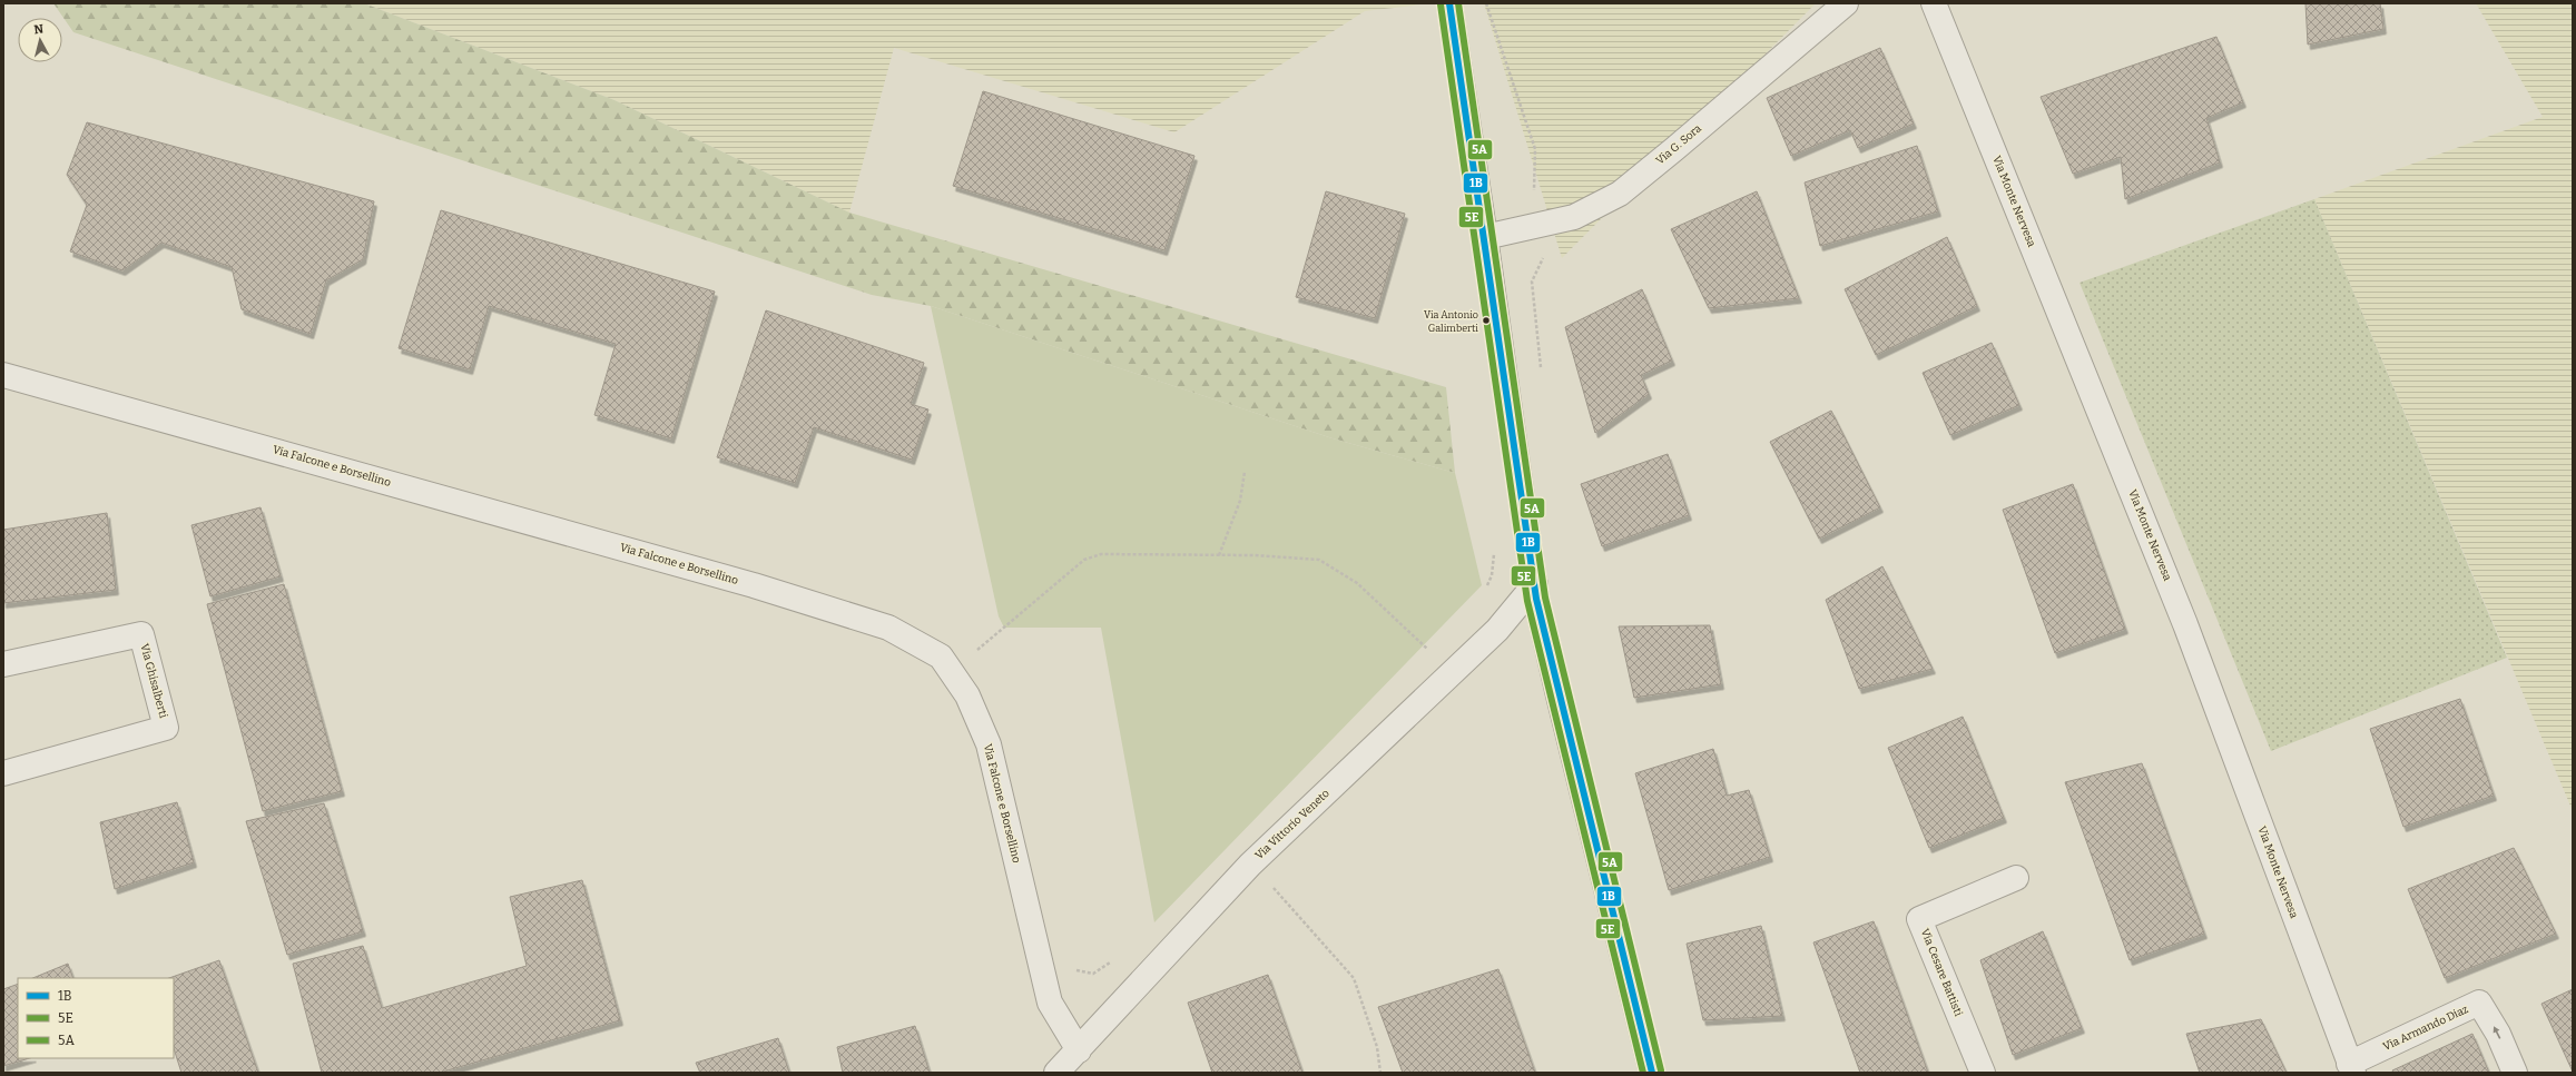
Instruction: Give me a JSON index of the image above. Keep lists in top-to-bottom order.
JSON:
{
  "streets": {
    "street": [
      "Via G. Sora",
      "Via Monte Nervesa",
      "Via Falcone e Borsellino",
      "Via Ghisalberti",
      "Via Vittorio Veneto",
      "Via Cesare Battisti",
      "Via Armando Diaz"
    ]
  },
  "crossings": [
    ["Via Monte Nervesa", "Via Armando Diaz"],
    ["Via Falcone e Borsellino", "Via Vittorio Veneto"]
  ],
  "places": ["Via Antonio Galimberti"],
  "lines": ["transit line 1B", "transit line 5A", "transit line 5E"],
  "legend": ["1B", "5E", "5A"],
  "north": "top"
}
